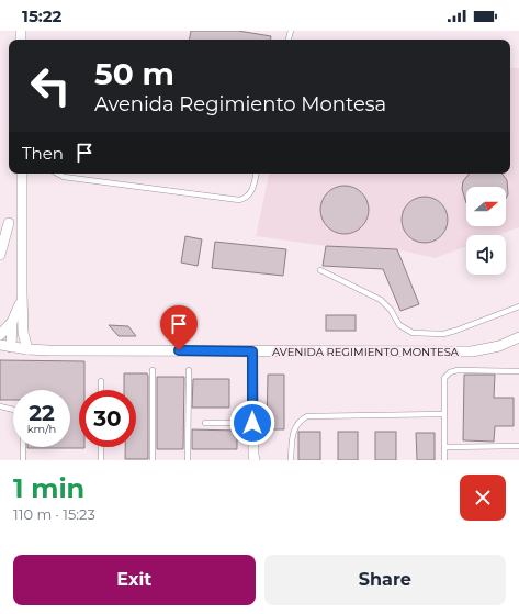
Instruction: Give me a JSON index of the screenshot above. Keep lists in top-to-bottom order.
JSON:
{
  "streets": {
    "street": ["AVENIDA REGIMIENTO MONTESA"]
  },
  "north": "right",
  "page": {
    "status": "15:22",
    "turn": ["50 m", "Avenida Regimiento Montesa"],
    "then": "Then",
    "speed": "22 km/h",
    "limit": "30",
    "heading": ["1 min", "110 m · 15:23"],
    "buttons": ["Exit", "Share"]
  }
}
